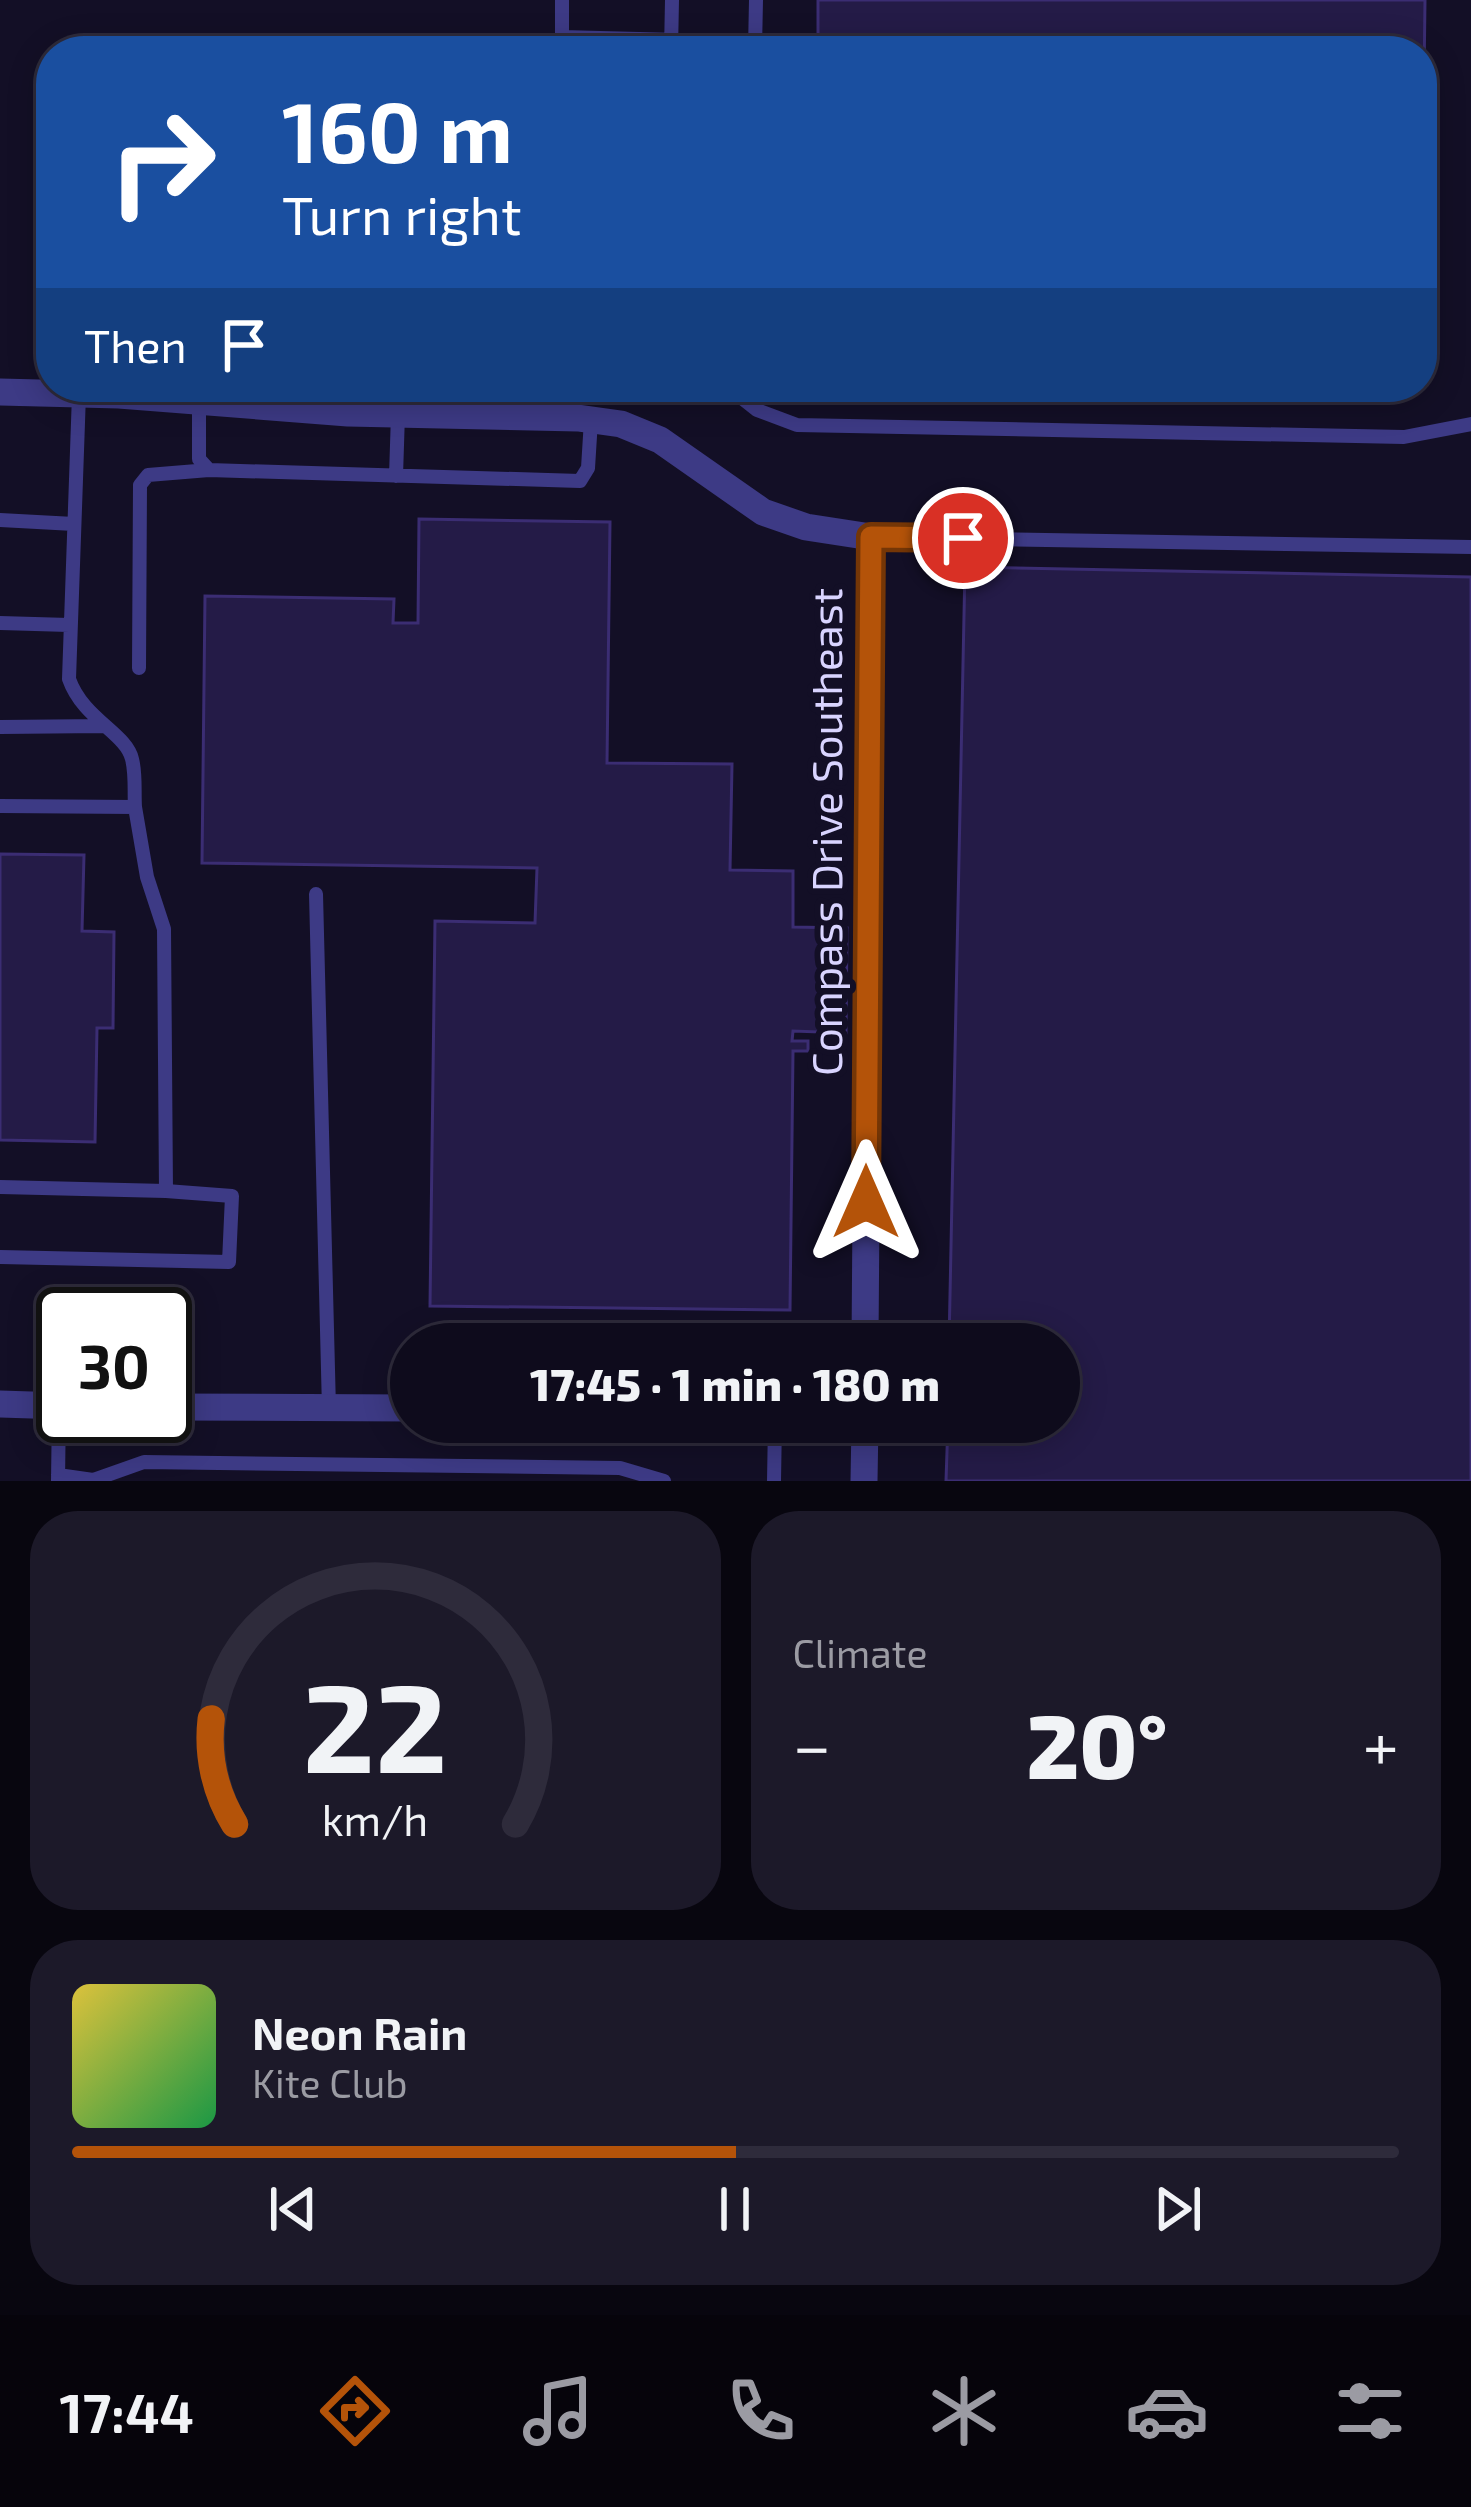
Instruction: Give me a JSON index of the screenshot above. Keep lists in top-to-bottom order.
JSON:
{
  "streets": {
    "street": ["Compass Drive Southeast"]
  },
  "page": {
    "turn": ["160 m", "Turn right"],
    "then": "Then",
    "limit": "30",
    "trip": "17:45 · 1 min · 180 m",
    "tile": "Climate",
    "heat": ["−", "20°", "+"],
    "song": ["Neon Rain", "Kite Club"],
    "tabs": "17:44",
    "gauge": ["22", "km/h"]
  }
}
